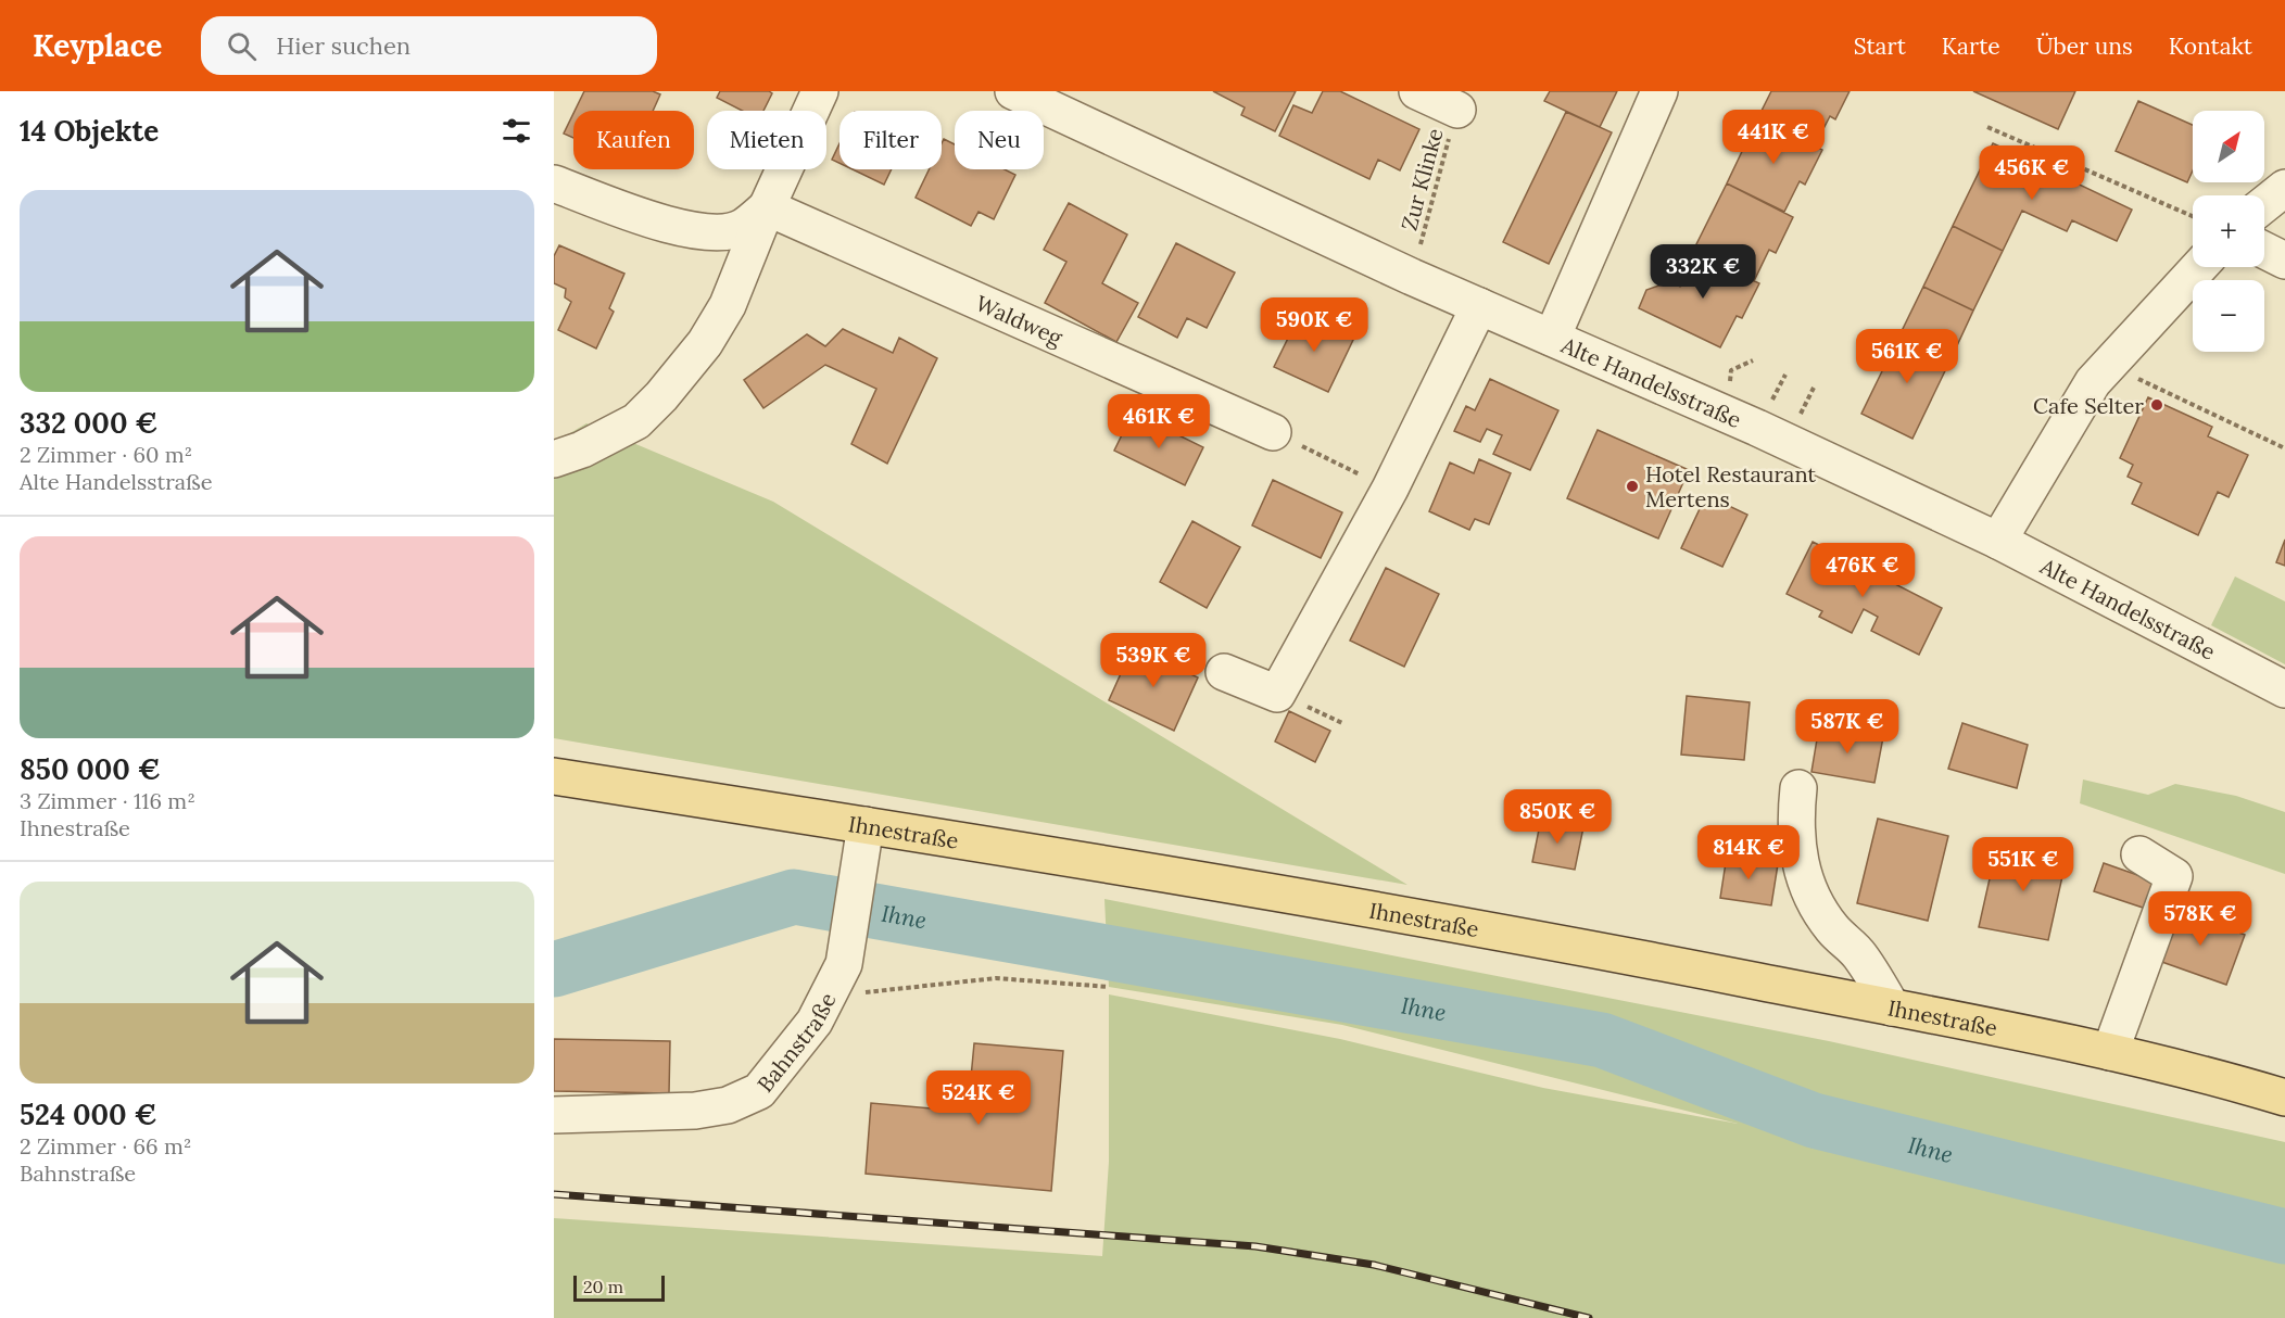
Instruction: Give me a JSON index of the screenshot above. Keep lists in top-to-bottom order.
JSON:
{
  "streets": {
    "main road": ["Ihnestraße"],
    "street": ["Waldweg", "Alte Handelsstraße", "Bahnstraße"],
    "path": ["Zur Klinke"]
  },
  "crossings": [
    ["Zur Klinke", "Alte Handelsstraße"],
    ["Ihnestraße", "Bahnstraße"]
  ],
  "water": ["Ihne"],
  "places": ["Cafe Selter", "Hotel Restaurant Mertens"],
  "scale_bar": "20 m",
  "north": "top right",
  "page": {
    "header": "Keyplace",
    "search": "Hier suchen",
    "nav": [
      "Start",
      "Karte",
      "Über uns",
      "Kontakt"
    ],
    "heading": "14 Objekte",
    "price": [
      "441K €",
      "456K €",
      "332K €",
      "590K €",
      "561K €",
      "461K €",
      "476K €",
      "539K €",
      "587K €",
      "850K €",
      "814K €",
      "551K €",
      "578K €",
      "524K €"
    ],
    "map_buttons": ["+", "−"],
    "chip": [
      "Kaufen",
      "Mieten",
      "Filter",
      "Neu"
    ],
    "list": [
      {
        "name": "332 000 €",
        "note": "2 Zimmer · 60 m² · Alte Handelsstraße"
      },
      {
        "name": "850 000 €",
        "note": "3 Zimmer · 116 m² · Ihnestraße"
      },
      {
        "name": "524 000 €",
        "note": "2 Zimmer · 66 m² · Bahnstraße"
      }
    ],
    "scale": "20 m"
  }
}
